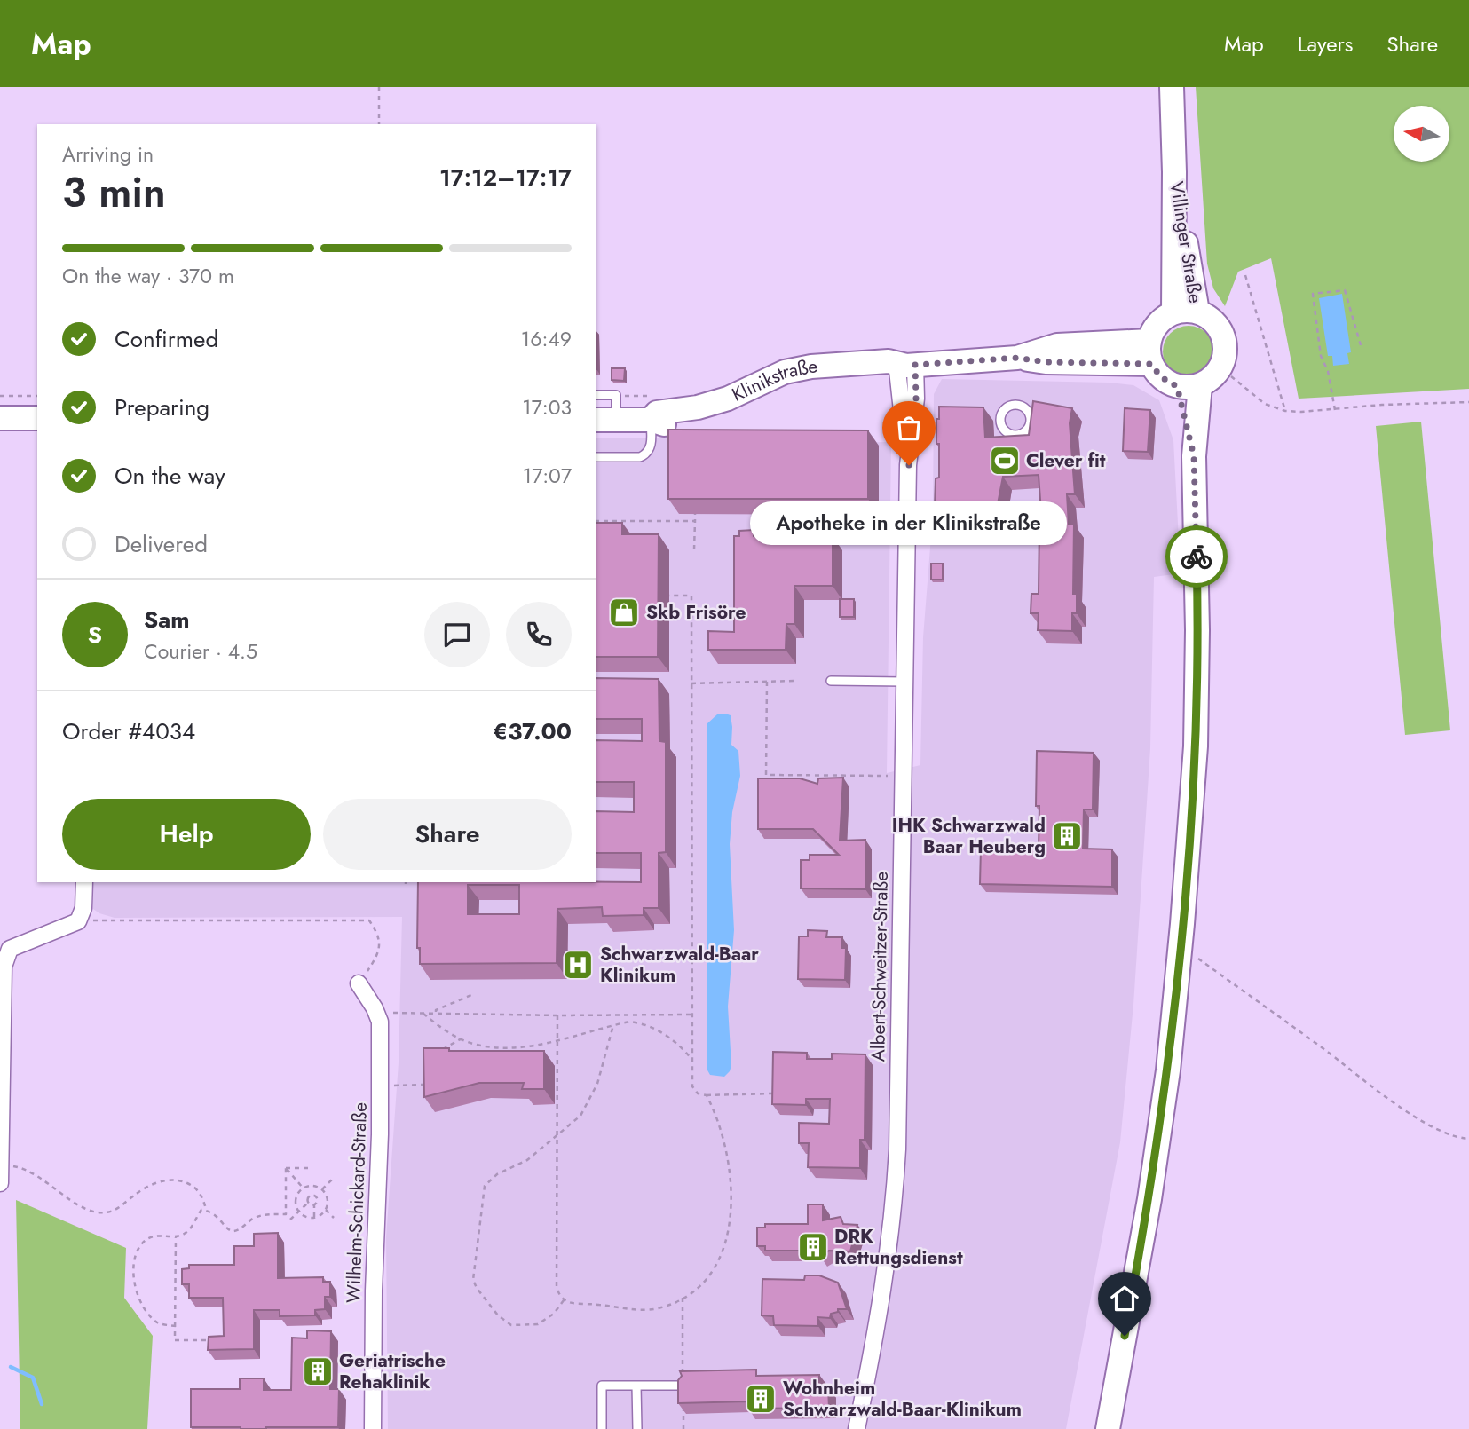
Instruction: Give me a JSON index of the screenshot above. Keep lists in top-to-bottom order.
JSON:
{
  "streets": {
    "main road": ["Villinger Straße", "Klinikstraße"],
    "street": ["Albert-Schweitzer-Straße", "Wilhelm-Schickard-Straße"]
  },
  "crossings": [
    ["Villinger Straße", "Klinikstraße"],
    ["Klinikstraße", "Albert-Schweitzer-Straße"]
  ],
  "places": {
    "sports": ["Clever fit"],
    "other": ["Apotheke in der Klinikstraße"],
    "shop": ["Skb Frisöre"],
    "building": [
      "IHK Schwarzwald Baar Heuberg",
      "DRK Rettungsdienst",
      "Geriatrische Rehaklinik",
      "Wohnheim Schwarzwald-Baar-Klinikum"
    ],
    "hospital": ["Schwarzwald-Baar Klinikum"]
  },
  "north": "left",
  "page": {
    "header": "Map",
    "nav": ["Map", "Layers", "Share"],
    "heading": ["3 min", "Arriving in", "17:12–17:17"],
    "panel": [
      "Sam",
      "Courier · 4.5",
      "Order #4034",
      "€37.00"
    ],
    "bar": "On the way · 370 m",
    "list": [
      ["Confirmed", "16:49"],
      ["Preparing", "17:03"],
      ["On the way", "17:07"],
      "Delivered"
    ],
    "bubble": "Apotheke in der Klinikstraße",
    "round": "S",
    "buttons": ["Help", "Share"]
  }
}
